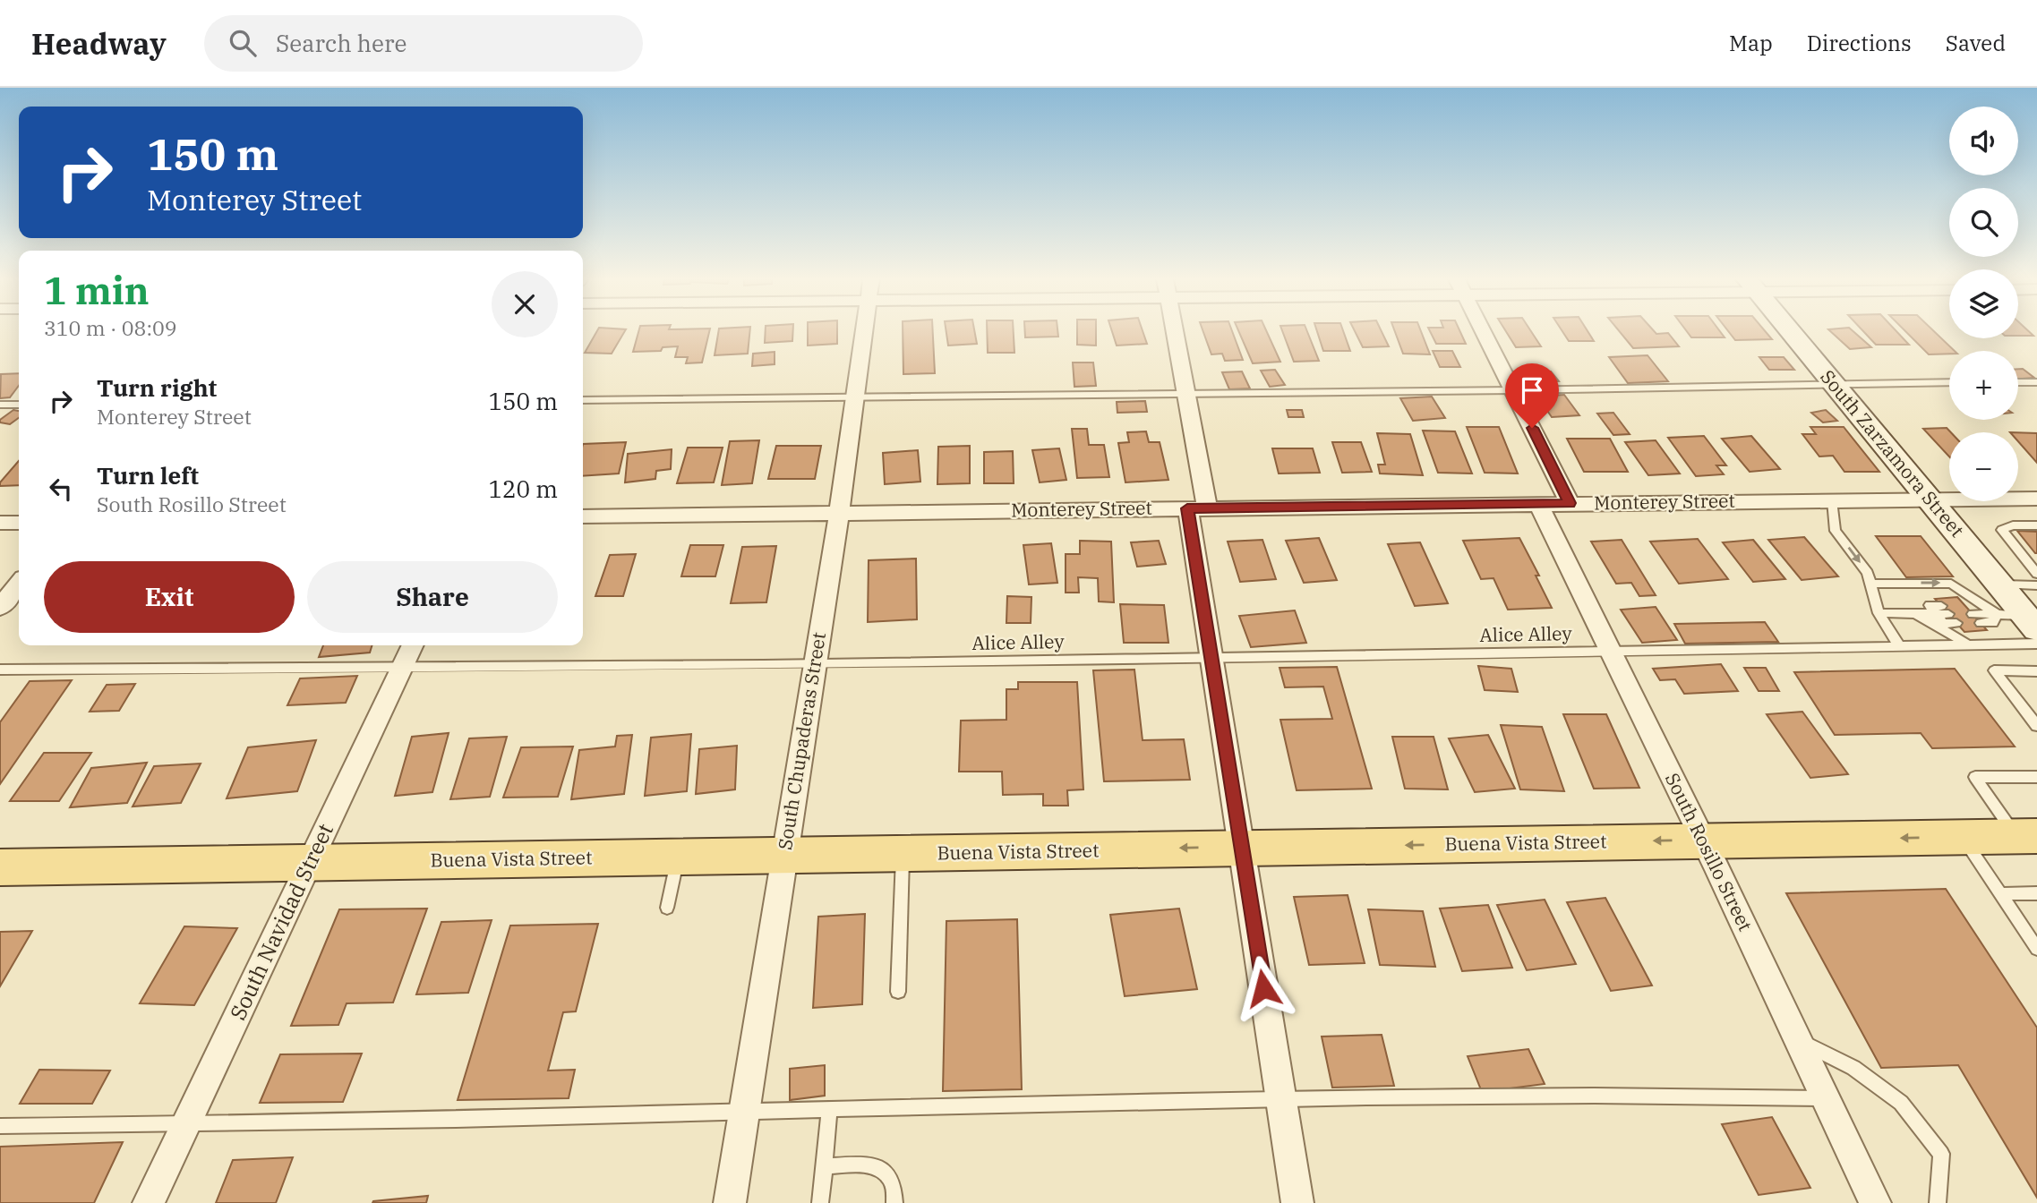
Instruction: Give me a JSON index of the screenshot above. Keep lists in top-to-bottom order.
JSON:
{
  "streets": {
    "main road": ["South Zarzamora Street", "Buena Vista Street"],
    "street": [
      "Monterey Street",
      "South Chupaderas Street",
      "South Rosillo Street",
      "South Navidad Street"
    ],
    "lane": ["Alice Alley"]
  },
  "crossings": [
    ["South Zarzamora Street", "Monterey Street"],
    ["Monterey Street", "South Chupaderas Street"],
    ["Monterey Street", "South Rosillo Street"],
    ["Alice Alley", "South Chupaderas Street"],
    ["Alice Alley", "South Rosillo Street"],
    ["Alice Alley", "South Navidad Street"],
    ["South Chupaderas Street", "Buena Vista Street"],
    ["Buena Vista Street", "South Rosillo Street"],
    ["Buena Vista Street", "South Navidad Street"]
  ],
  "one_way": ["Buena Vista Street"],
  "page": {
    "header": "Headway",
    "search": "Search here",
    "nav": ["Map", "Directions", "Saved"],
    "map_buttons": ["+", "−"],
    "turn": ["150 m", "Monterey Street"],
    "heading": ["1 min", "310 m · 08:09"],
    "list": [
      {
        "name": "Turn right",
        "note": "Monterey Street",
        "value": "150 m"
      },
      {
        "name": "Turn left",
        "note": "South Rosillo Street",
        "value": "120 m"
      }
    ],
    "buttons": ["Exit", "Share"]
  }
}
